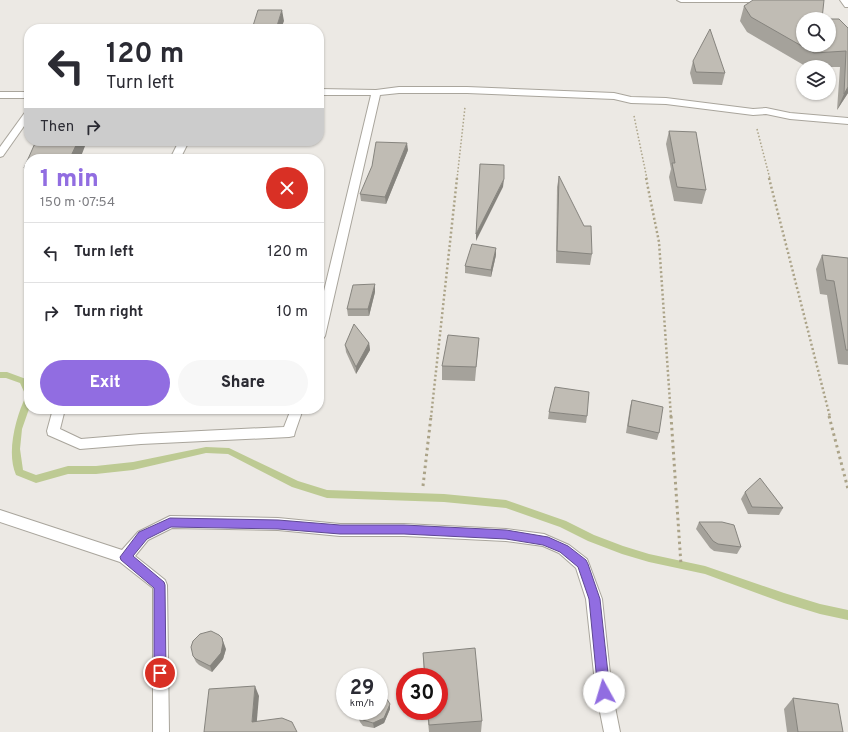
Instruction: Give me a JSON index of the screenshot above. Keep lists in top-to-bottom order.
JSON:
{
  "page": {
    "turn": ["120 m", "Turn left"],
    "then": "Then",
    "heading": ["1 min", "150 m · 07:54"],
    "list": [
      {
        "name": "Turn left",
        "value": "120 m"
      },
      {
        "name": "Turn right",
        "value": "10 m"
      }
    ],
    "buttons": ["Exit", "Share"],
    "speed": "29 km/h",
    "limit": "30"
  }
}
